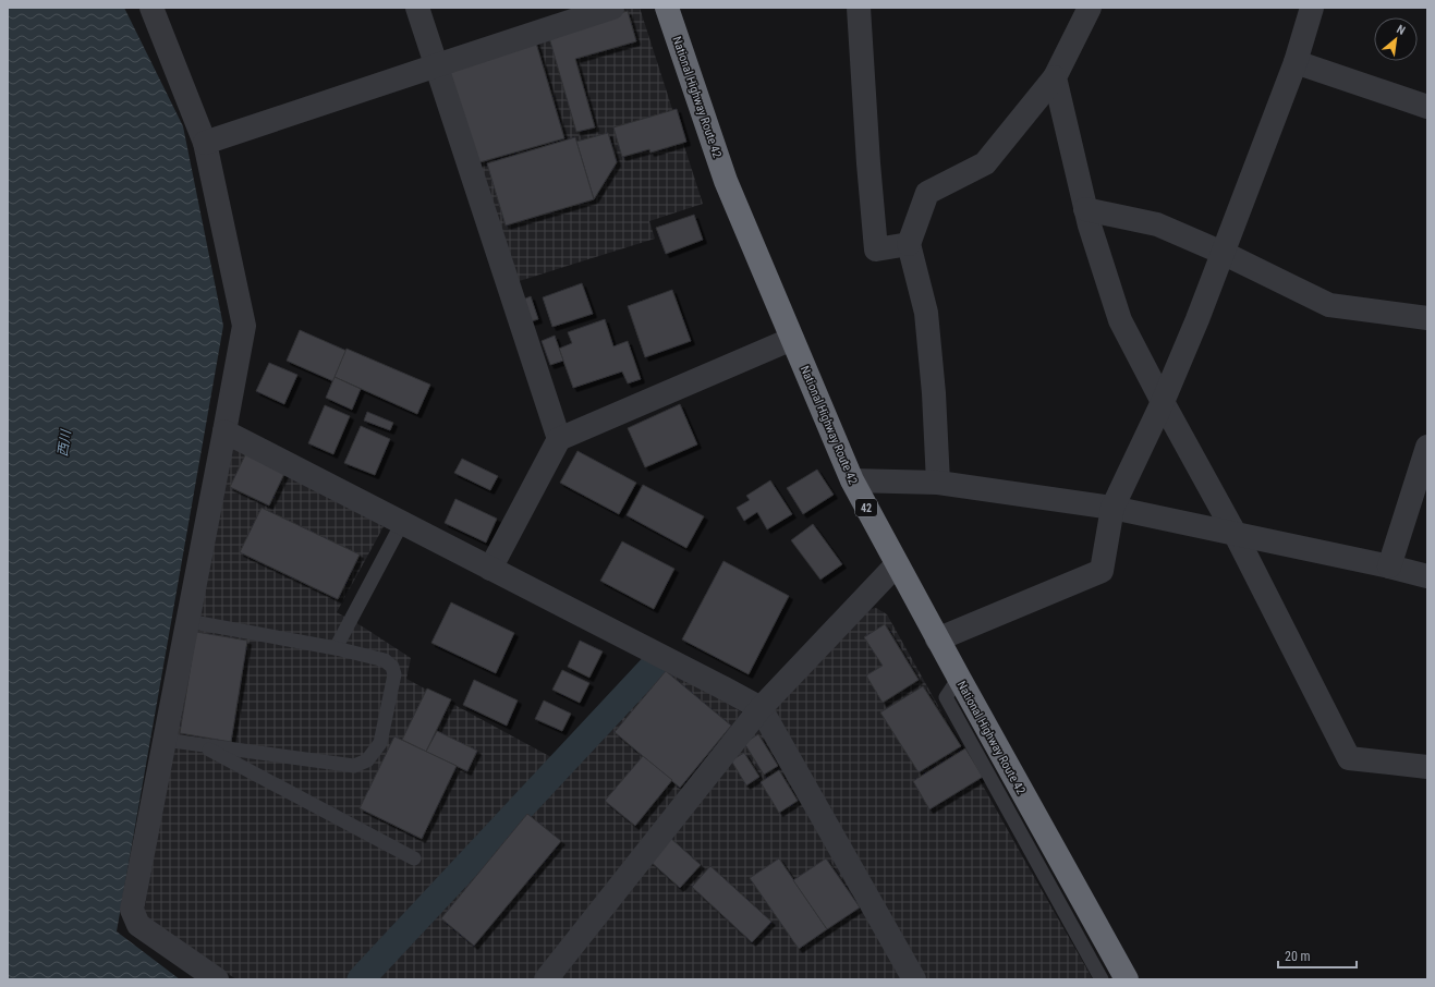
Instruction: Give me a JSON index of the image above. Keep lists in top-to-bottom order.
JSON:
{
  "streets": {
    "highway": ["National Highway Route 42", "42"]
  },
  "water": ["西川"],
  "scale_bar": "20 m",
  "north": "top right"
}
